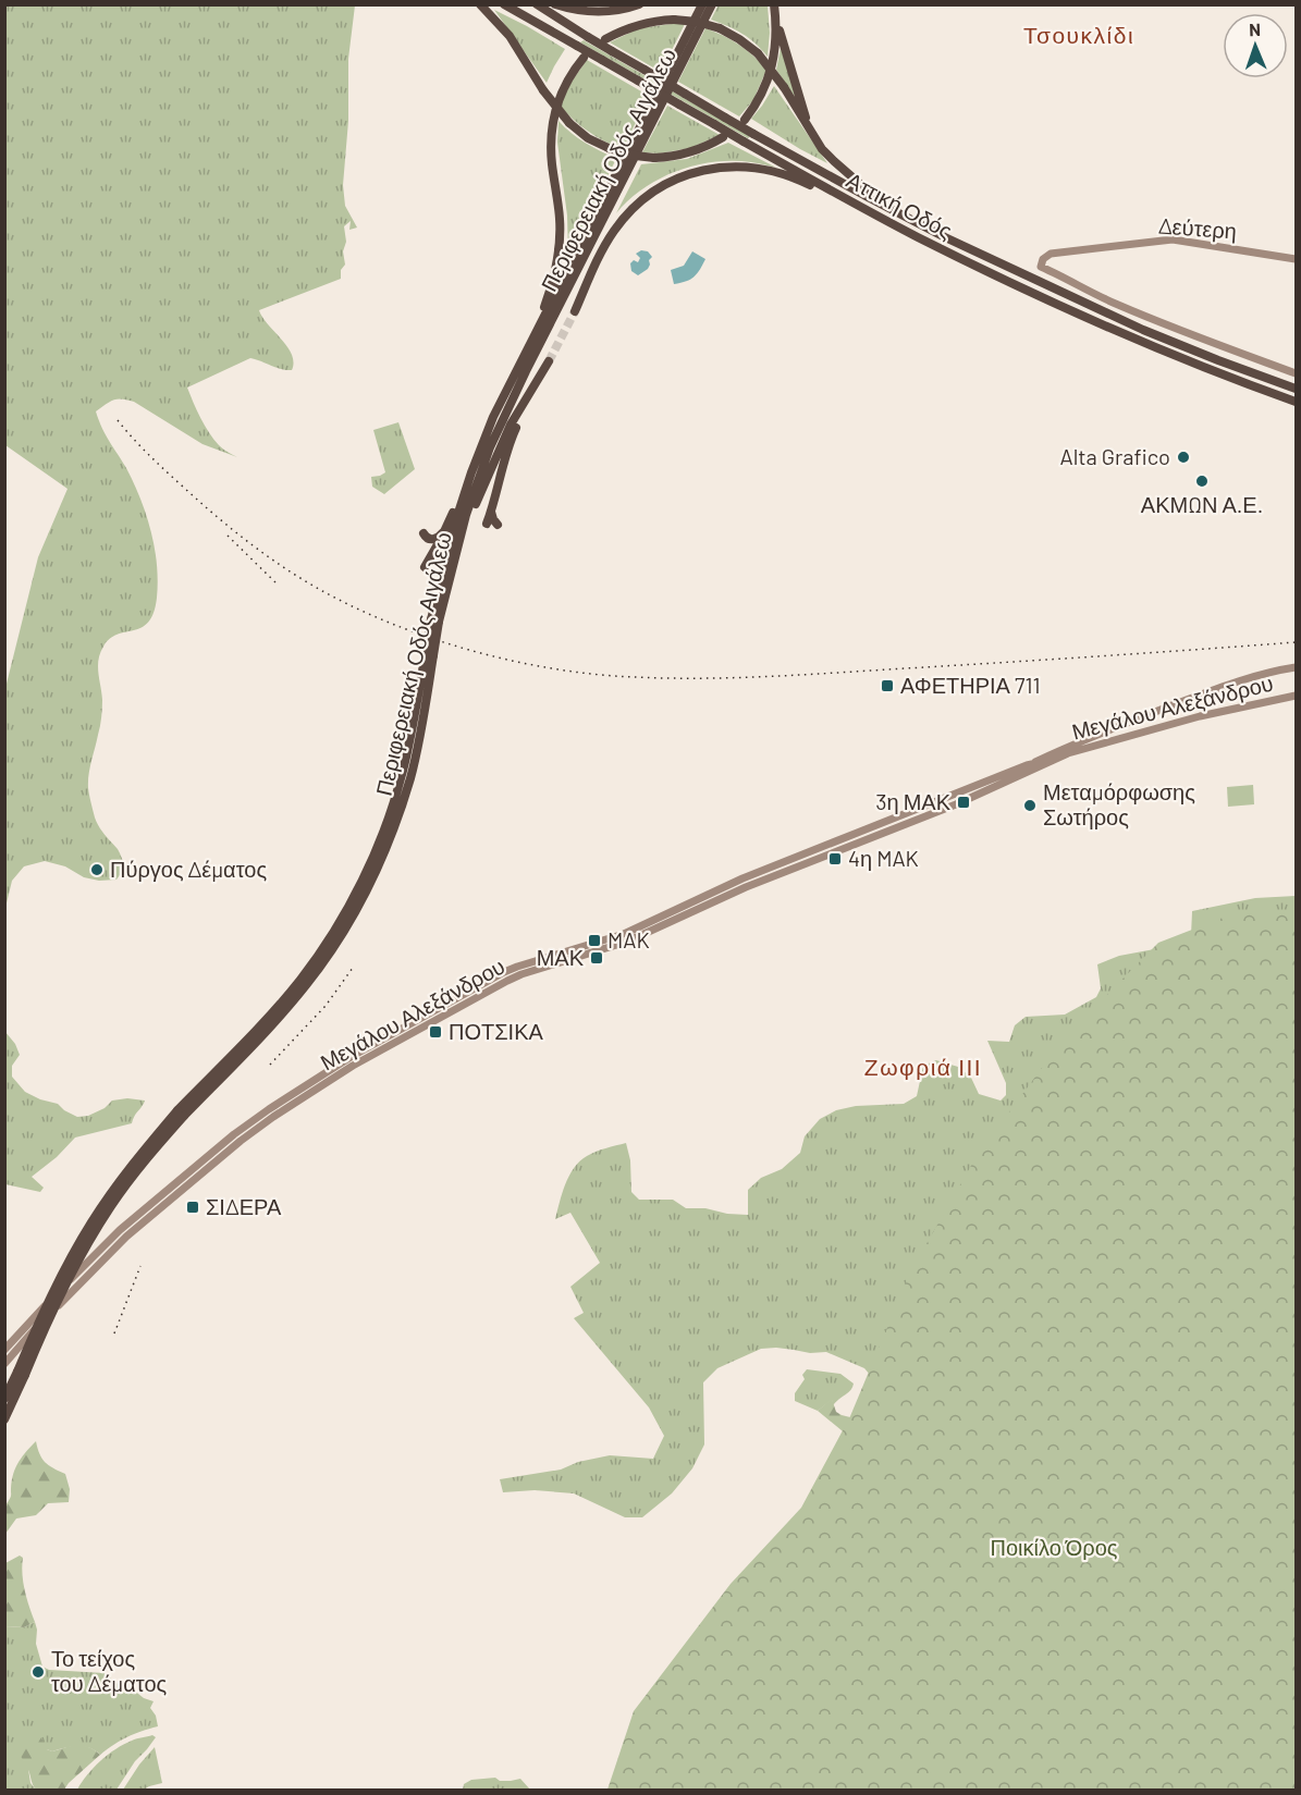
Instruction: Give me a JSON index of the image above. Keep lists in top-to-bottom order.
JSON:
{
  "streets": {
    "highway": ["Περιφερειακή Οδός Αιγάλεω", "Αττική Οδός"],
    "main road": ["Δεύτερη", "Μεγάλου Αλεξάνδρου"]
  },
  "districts": ["Τσουκλίδι", "Ζωφριά ΙΙΙ"],
  "parks": ["Ποικίλο Όρος"],
  "places": {
    "other": [
      "Alta Grafico",
      "ΑΚΜΩΝ Α.Ε.",
      "Μεταμόρφωσης Σωτήρος",
      "Πύργος Δέματος",
      "Το τείχος του Δέματος"
    ],
    "transit": [
      "ΑΦΕΤΗΡΙΑ 711",
      "3η ΜΑΚ",
      "4η MAK",
      "MAK",
      "ΜΑΚ",
      "ΠΟΤΣΙΚΑ",
      "ΣΙΔΕΡΑ"
    ]
  },
  "north": "top"
}
